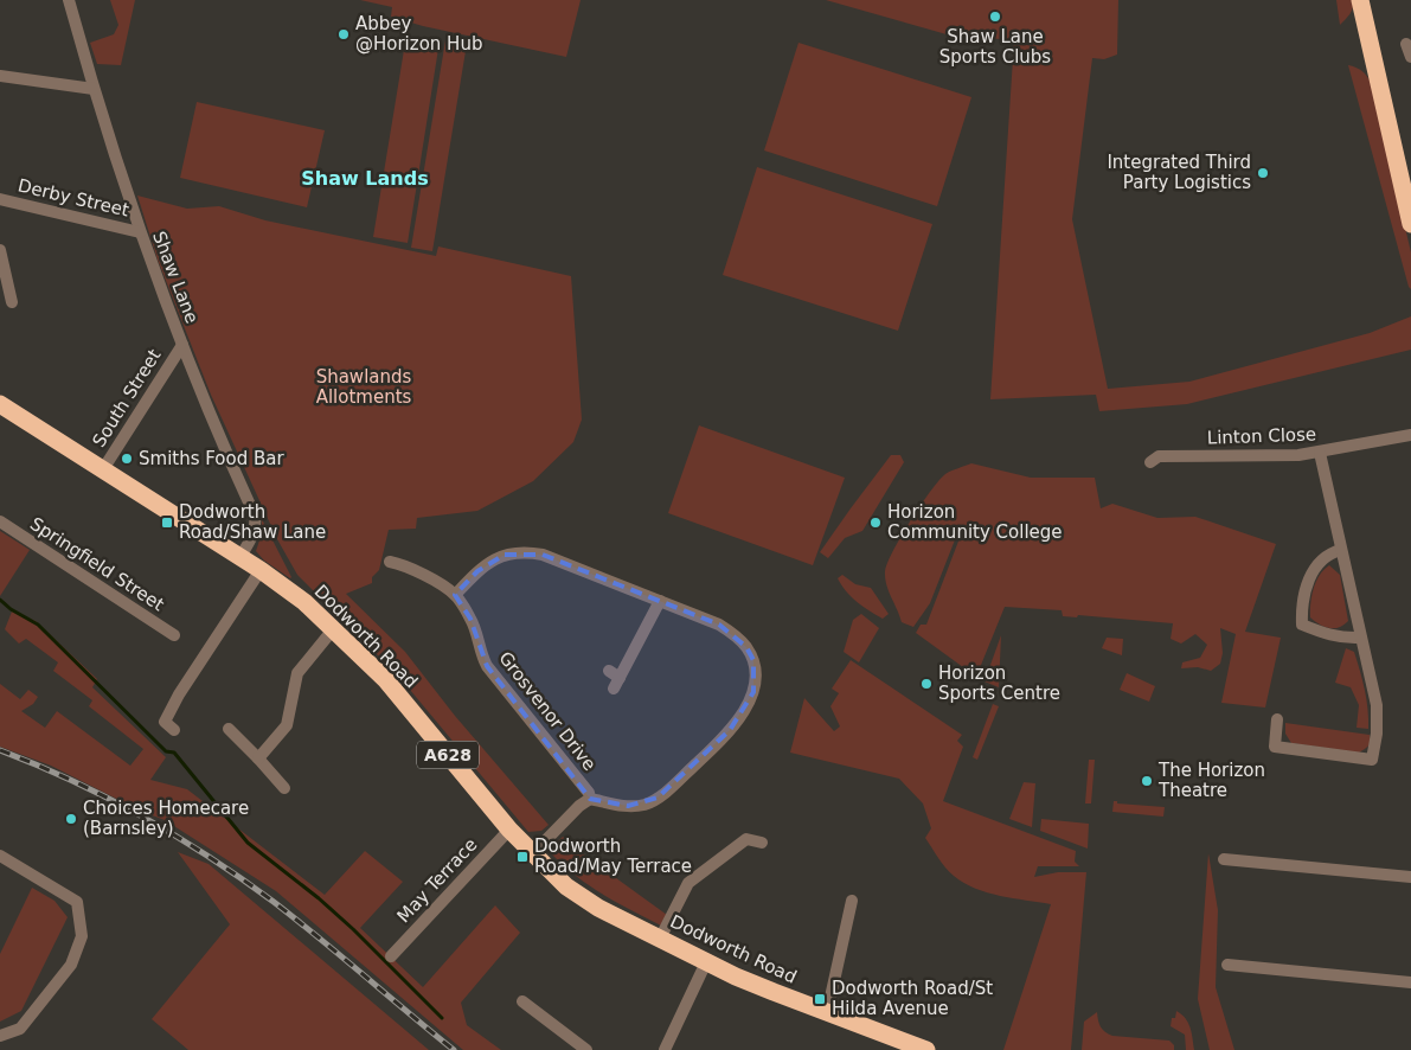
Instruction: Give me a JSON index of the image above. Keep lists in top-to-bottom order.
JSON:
{
  "streets": {
    "highway": ["Dodworth Road", "A628"],
    "street": [
      "Derby Street",
      "Shaw Lane",
      "South Street",
      "Linton Close",
      "Springfield Street",
      "Grosvenor Drive",
      "May Terrace"
    ]
  },
  "crossings": [
    ["Derby Street", "Shaw Lane"],
    ["Shaw Lane", "South Street"],
    ["Shaw Lane", "Dodworth Road"],
    ["South Street", "Dodworth Road"],
    ["Dodworth Road", "Grosvenor Drive"],
    ["Dodworth Road", "May Terrace"]
  ],
  "districts": ["Shaw Lands"],
  "parks": ["Shawlands Allotments"],
  "places": {
    "other": [
      "Shaw Lane Sports Clubs",
      "Abbey @Horizon Hub",
      "Integrated Third Party Logistics",
      "Smiths Food Bar",
      "Horizon Community College",
      "Horizon Sports Centre",
      "The Horizon Theatre",
      "Choices Homecare (Barnsley)"
    ],
    "transit": ["Dodworth Road/Shaw Lane", "Dodworth Road/May Terrace", "Dodworth Road/St Hilda Avenue"]
  }
}
